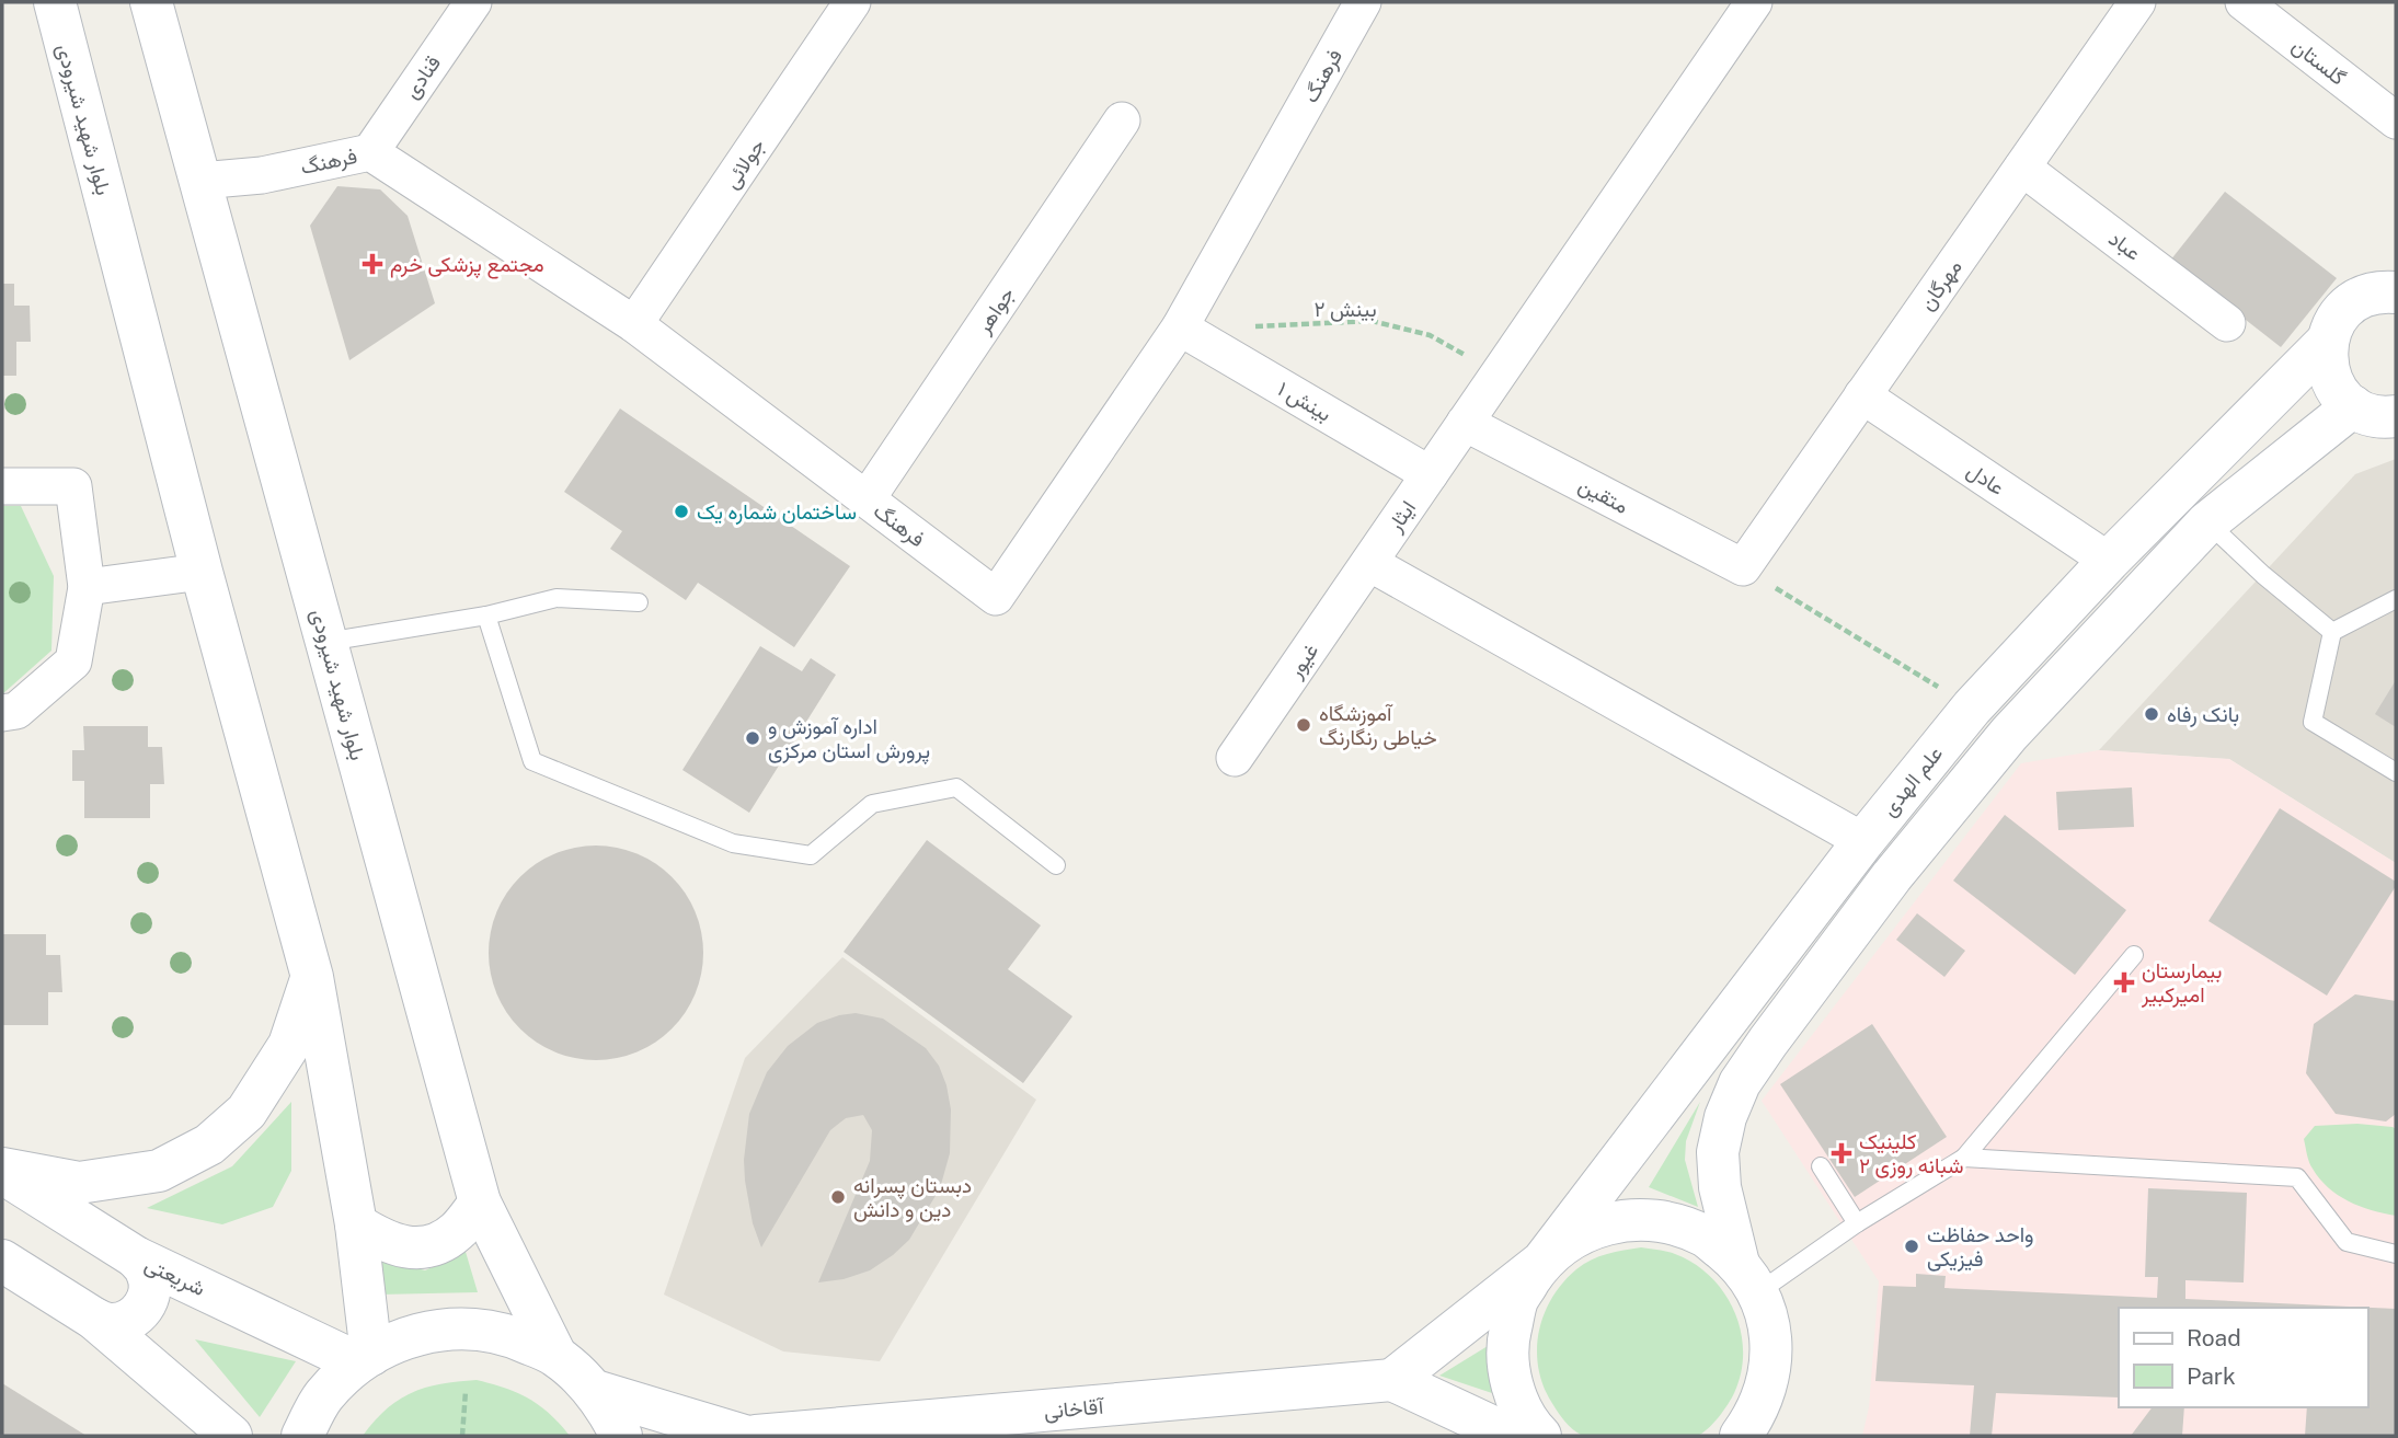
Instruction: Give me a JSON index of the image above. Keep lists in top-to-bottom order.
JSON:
{
  "streets": {
    "main road": [
      "بلوار شهید شیرودی",
      "علم الهدی",
      "شریعتی",
      "آقاخانی"
    ],
    "street": [
      "گلستان",
      "فرهنگ",
      "قنادی",
      "جولائی",
      "عباد",
      "مهرگان",
      "جواهر",
      "بینش ۱",
      "عادل",
      "متقین",
      "ایثار",
      "غیور"
    ],
    "path": ["بینش ۲"]
  },
  "crossings": [
    ["فرهنگ", "قنادی"],
    ["فرهنگ", "بلوار شهید شیرودی"],
    ["فرهنگ", "جولائی"],
    ["فرهنگ", "جواهر"],
    ["فرهنگ", "بینش ۱"],
    ["بلوار شهید شیرودی", "شریعتی"],
    ["عباد", "مهرگان"],
    ["مهرگان", "عادل"],
    ["مهرگان", "متقین"],
    ["بینش ۲", "ایثار"],
    ["بینش ۱", "ایثار"],
    ["عادل", "علم الهدی"],
    ["متقین", "ایثار"],
    ["ایثار", "غیور"]
  ],
  "places": {
    "health": ["مجتمع پزشکی خرم", "بیمارستان امیرکبیر", "کلینیک شبانه روزی ۲"],
    "other": [
      "ساختمان شماره یک",
      "بانک رفاه",
      "آموزشگاه خیاطی رنگارنگ",
      "اداره آموزش و پرورش استان مرکزی",
      "دبستان پسرانه دین و دانش",
      "واحد حفاظت فیزیکی"
    ]
  },
  "legend": ["Road", "Park"]
}
